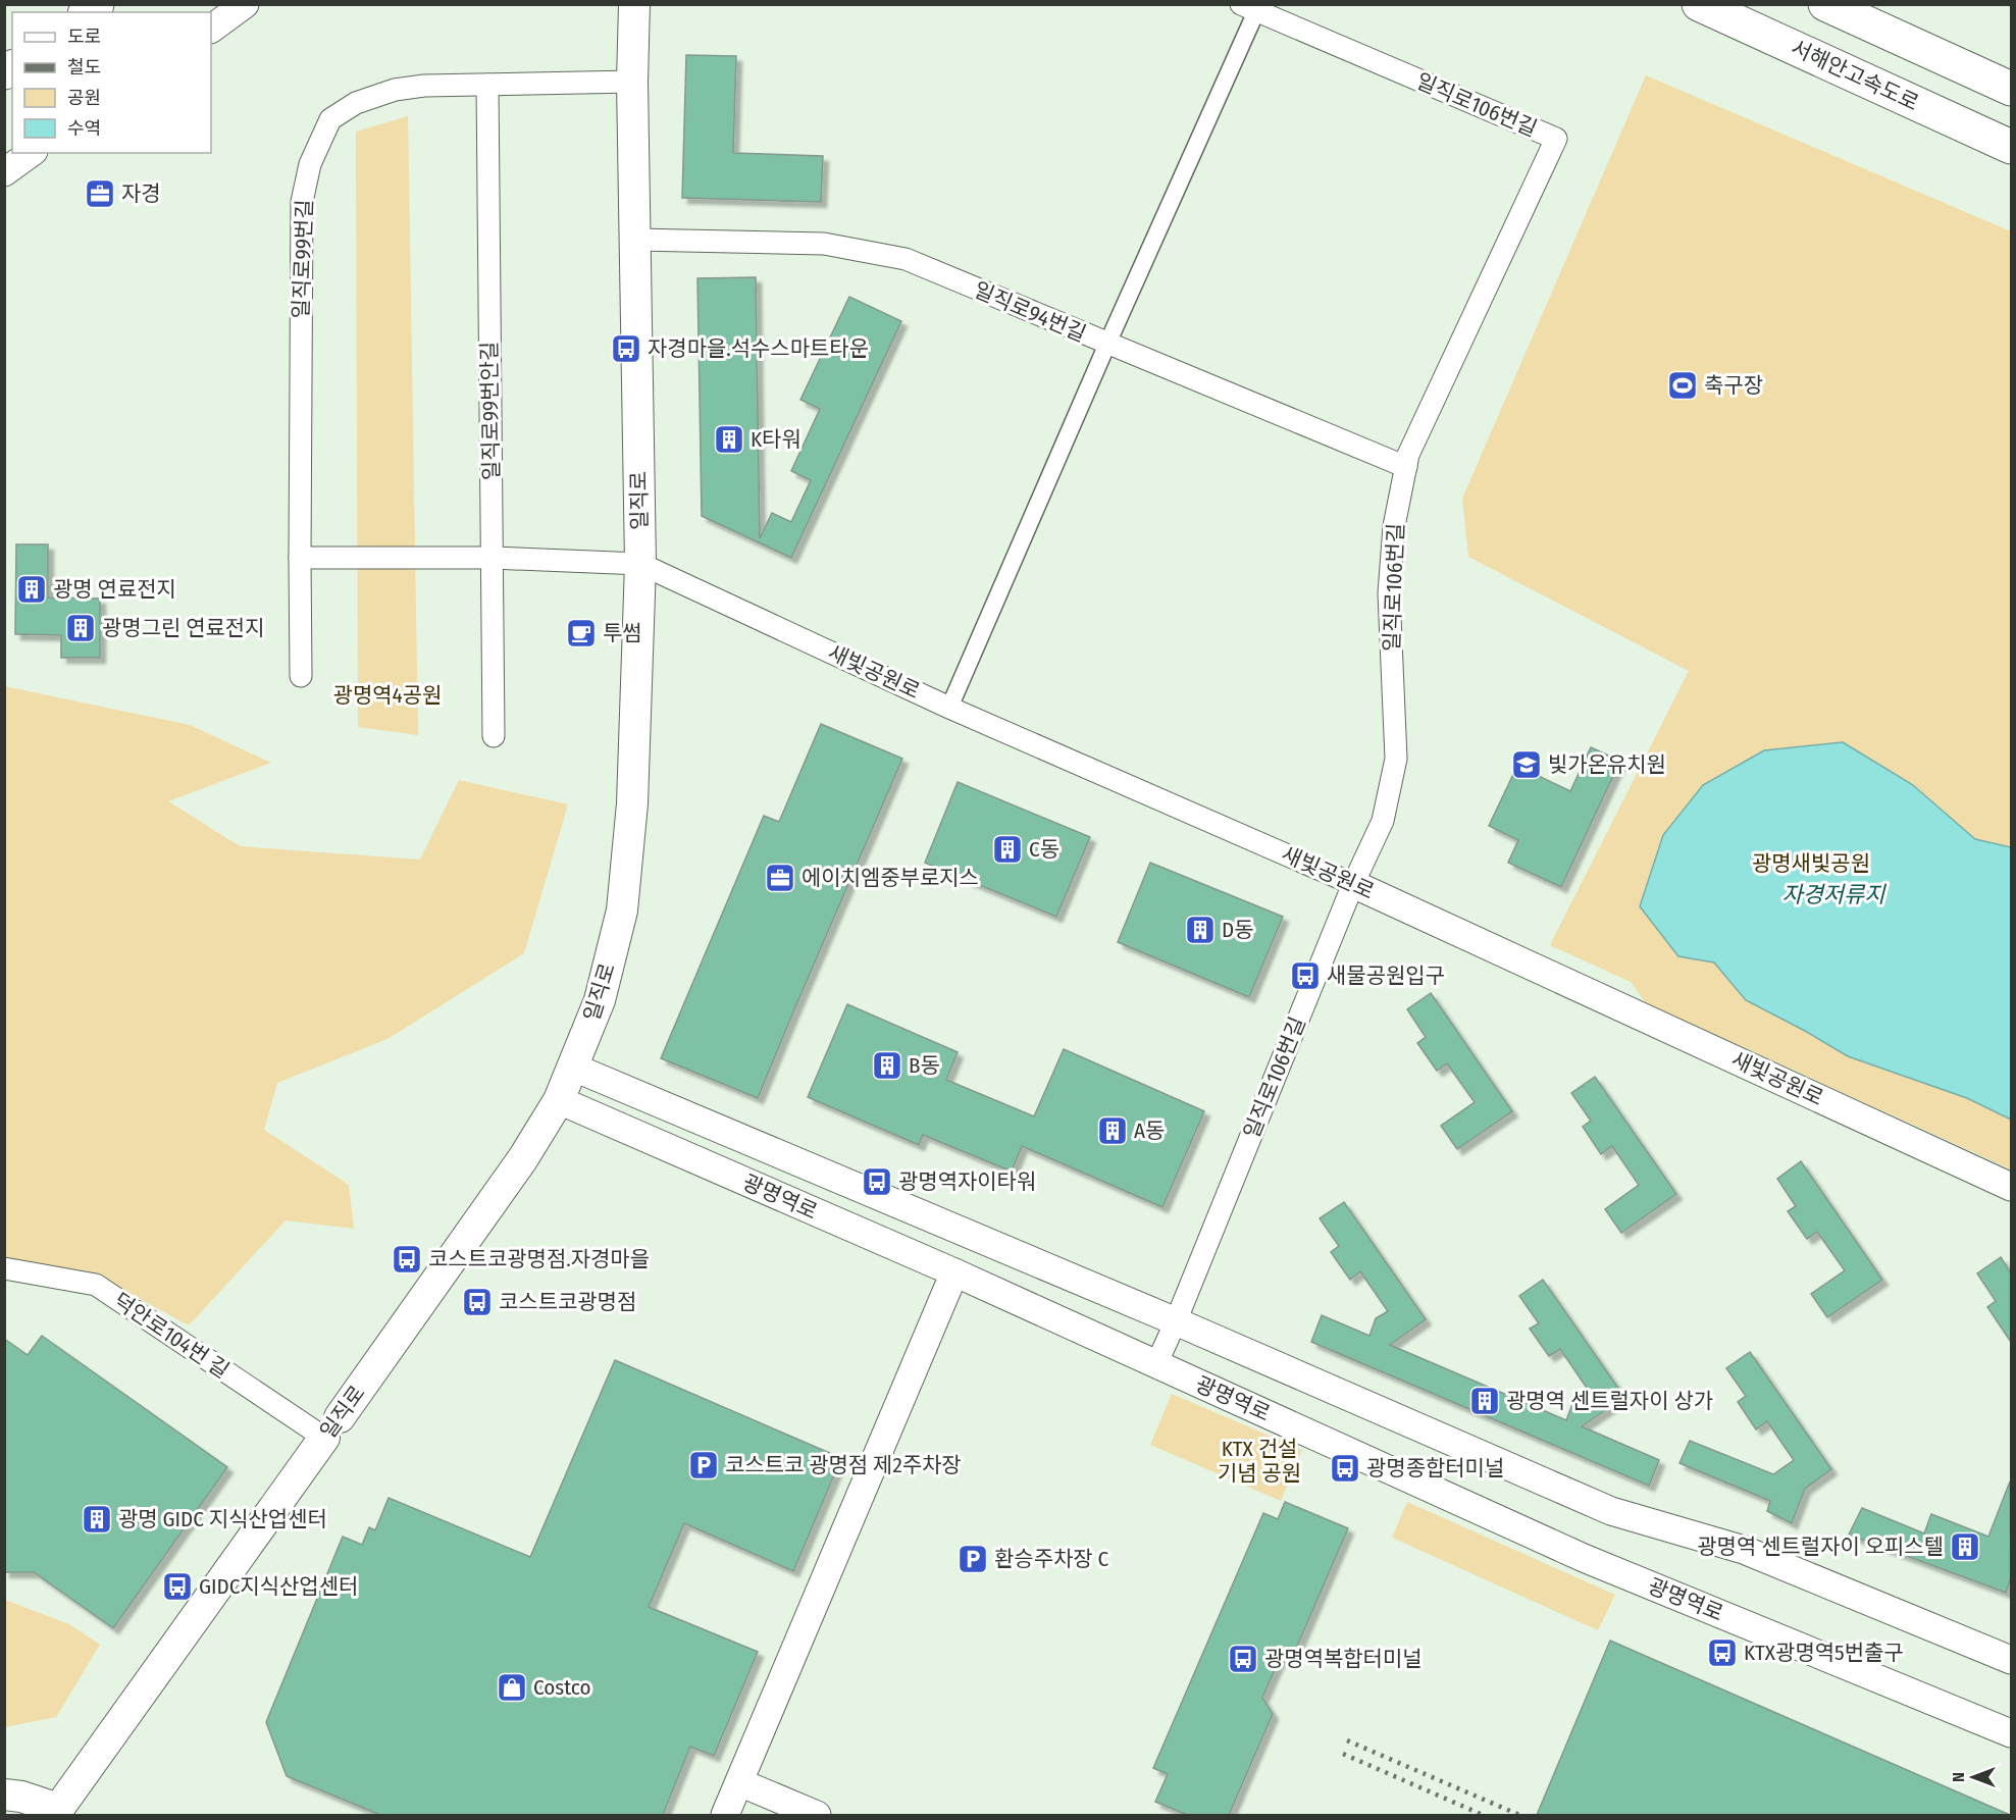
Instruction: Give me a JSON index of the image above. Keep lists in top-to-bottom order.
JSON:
{
  "streets": {
    "highway": ["서해안고속도로"],
    "main road": ["일직로"],
    "street": [
      "일직로106번길",
      "일직로99번길",
      "일직로94번길",
      "일직로99번안길",
      "새빛공원로",
      "광명역로",
      "덕안로104번 길"
    ]
  },
  "crossings": [
    ["일직로106번길", "일직로94번길"],
    ["일직로106번길", "새빛공원로"],
    ["일직로106번길", "광명역로"],
    ["일직로99번길", "일직로99번안길"],
    ["일직로99번길", "일직로"],
    ["일직로94번길", "일직로"],
    ["일직로", "새빛공원로"],
    ["일직로", "광명역로"],
    ["일직로", "덕안로104번 길"]
  ],
  "water": ["자경저류지"],
  "parks": ["광명역4공원", "광명새빛공원", "KTX 건설 기념 공원"],
  "places": {
    "office": ["자경", "에이치엠중부로지스"],
    "bus stop": [
      "자경마을.석수스마트타운",
      "새물공원입구",
      "광명역자이타워",
      "코스트코광명점.자경마을",
      "코스트코광명점",
      "광명종합터미널",
      "GIDC지식산업센터",
      "KTX광명역5번출구",
      "광명역복합터미널"
    ],
    "sports": ["축구장"],
    "building": [
      "K타워",
      "광명 연료전지",
      "광명그린 연료전지",
      "C동",
      "D동",
      "B동",
      "A동",
      "광명역 센트럴자이 상가",
      "광명 GIDC 지식산업센터",
      "광명역 센트럴자이 오피스텔"
    ],
    "cafe": ["투썸"],
    "school or university": ["빛가온유치원"],
    "parking": ["코스트코 광명점 제2주차장", "환승주차장 C"],
    "shop": ["Costco"]
  },
  "legend": [
    "도로",
    "철도",
    "공원",
    "수역"
  ],
  "north": "left"
}
